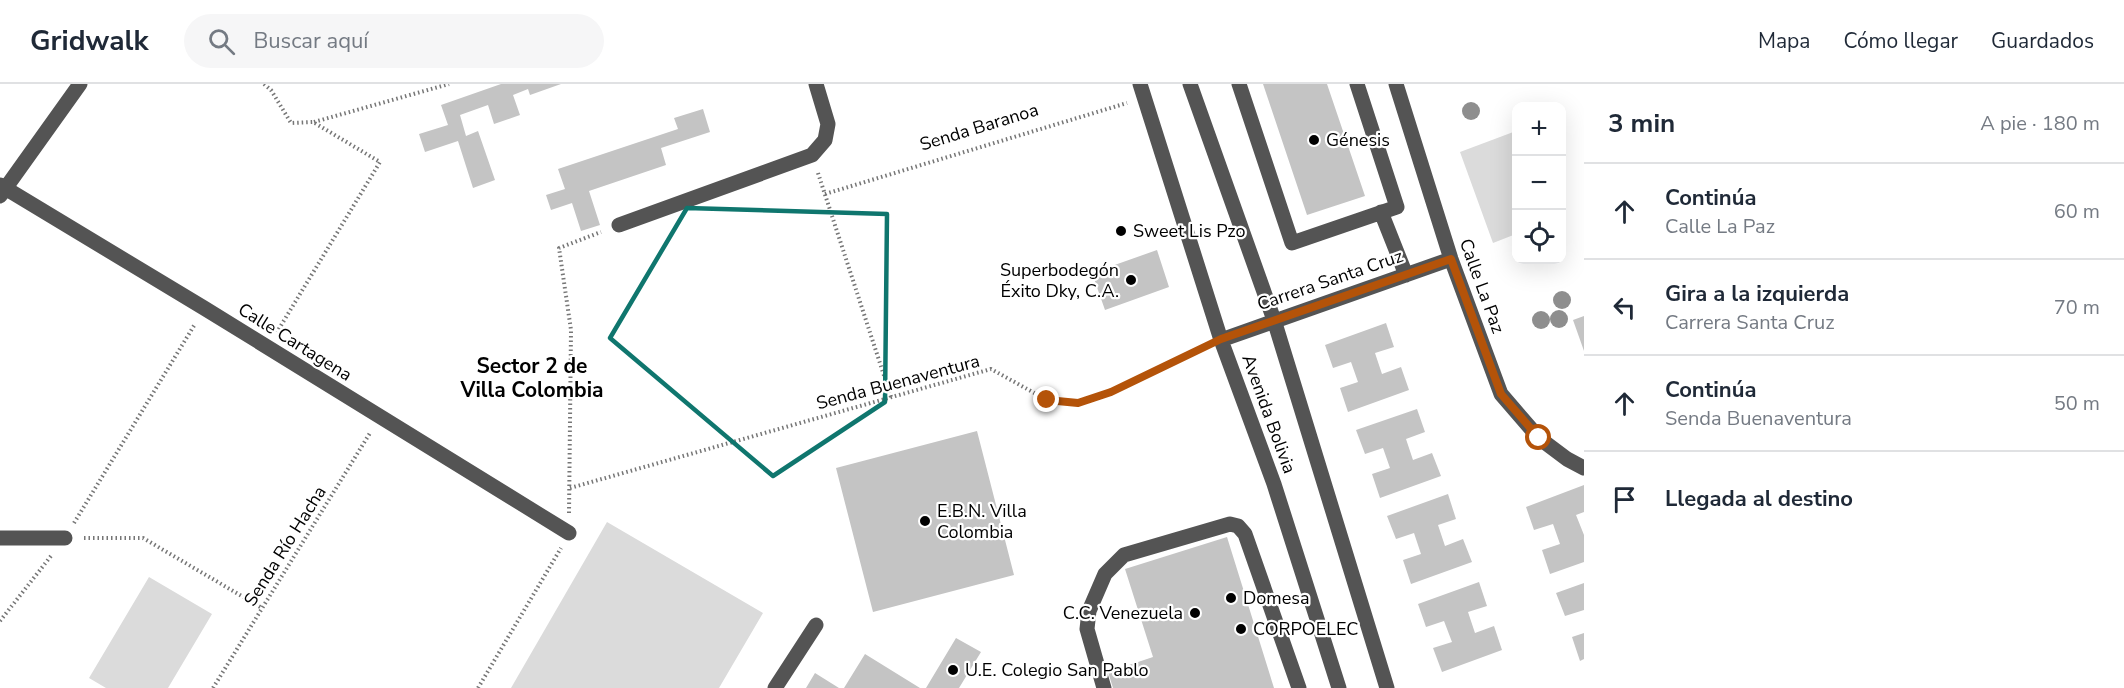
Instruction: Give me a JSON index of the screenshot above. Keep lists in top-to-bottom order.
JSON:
{
  "streets": {
    "street": [
      "Carrera Santa Cruz",
      "Calle La Paz",
      "Calle Cartagena",
      "Avenida Bolivia"
    ],
    "path": ["Senda Baranoa", "Senda Buenaventura", "Senda Río Hacha"]
  },
  "crossings": [
    ["Senda Baranoa", "Avenida Bolivia"],
    ["Carrera Santa Cruz", "Calle La Paz"],
    ["Carrera Santa Cruz", "Senda Buenaventura"],
    ["Carrera Santa Cruz", "Avenida Bolivia"],
    ["Calle Cartagena", "Senda Río Hacha"],
    ["Senda Buenaventura", "Avenida Bolivia"]
  ],
  "districts": ["Sector 2 de Villa Colombia"],
  "places": [
    "Génesis",
    "Sweet Lis Pzo",
    "Superbodegón Éxito Dky, C.A.",
    "E.B.N. Villa Colombia",
    "Domesa",
    "C.C. Venezuela",
    "CORPOELEC",
    "U.E. Colegio San Pablo"
  ],
  "page": {
    "header": "Gridwalk",
    "search": "Buscar aquí",
    "nav": ["Mapa", "Cómo llegar", "Guardados"],
    "heading": ["3 min", "A pie · 180 m"],
    "map_buttons": ["+", "−"],
    "list": [
      ["Continúa", "Calle La Paz", "60 m"],
      ["Gira a la izquierda", "Carrera Santa Cruz", "70 m"],
      ["Continúa", "Senda Buenaventura", "50 m"],
      "Llegada al destino"
    ]
  }
}
